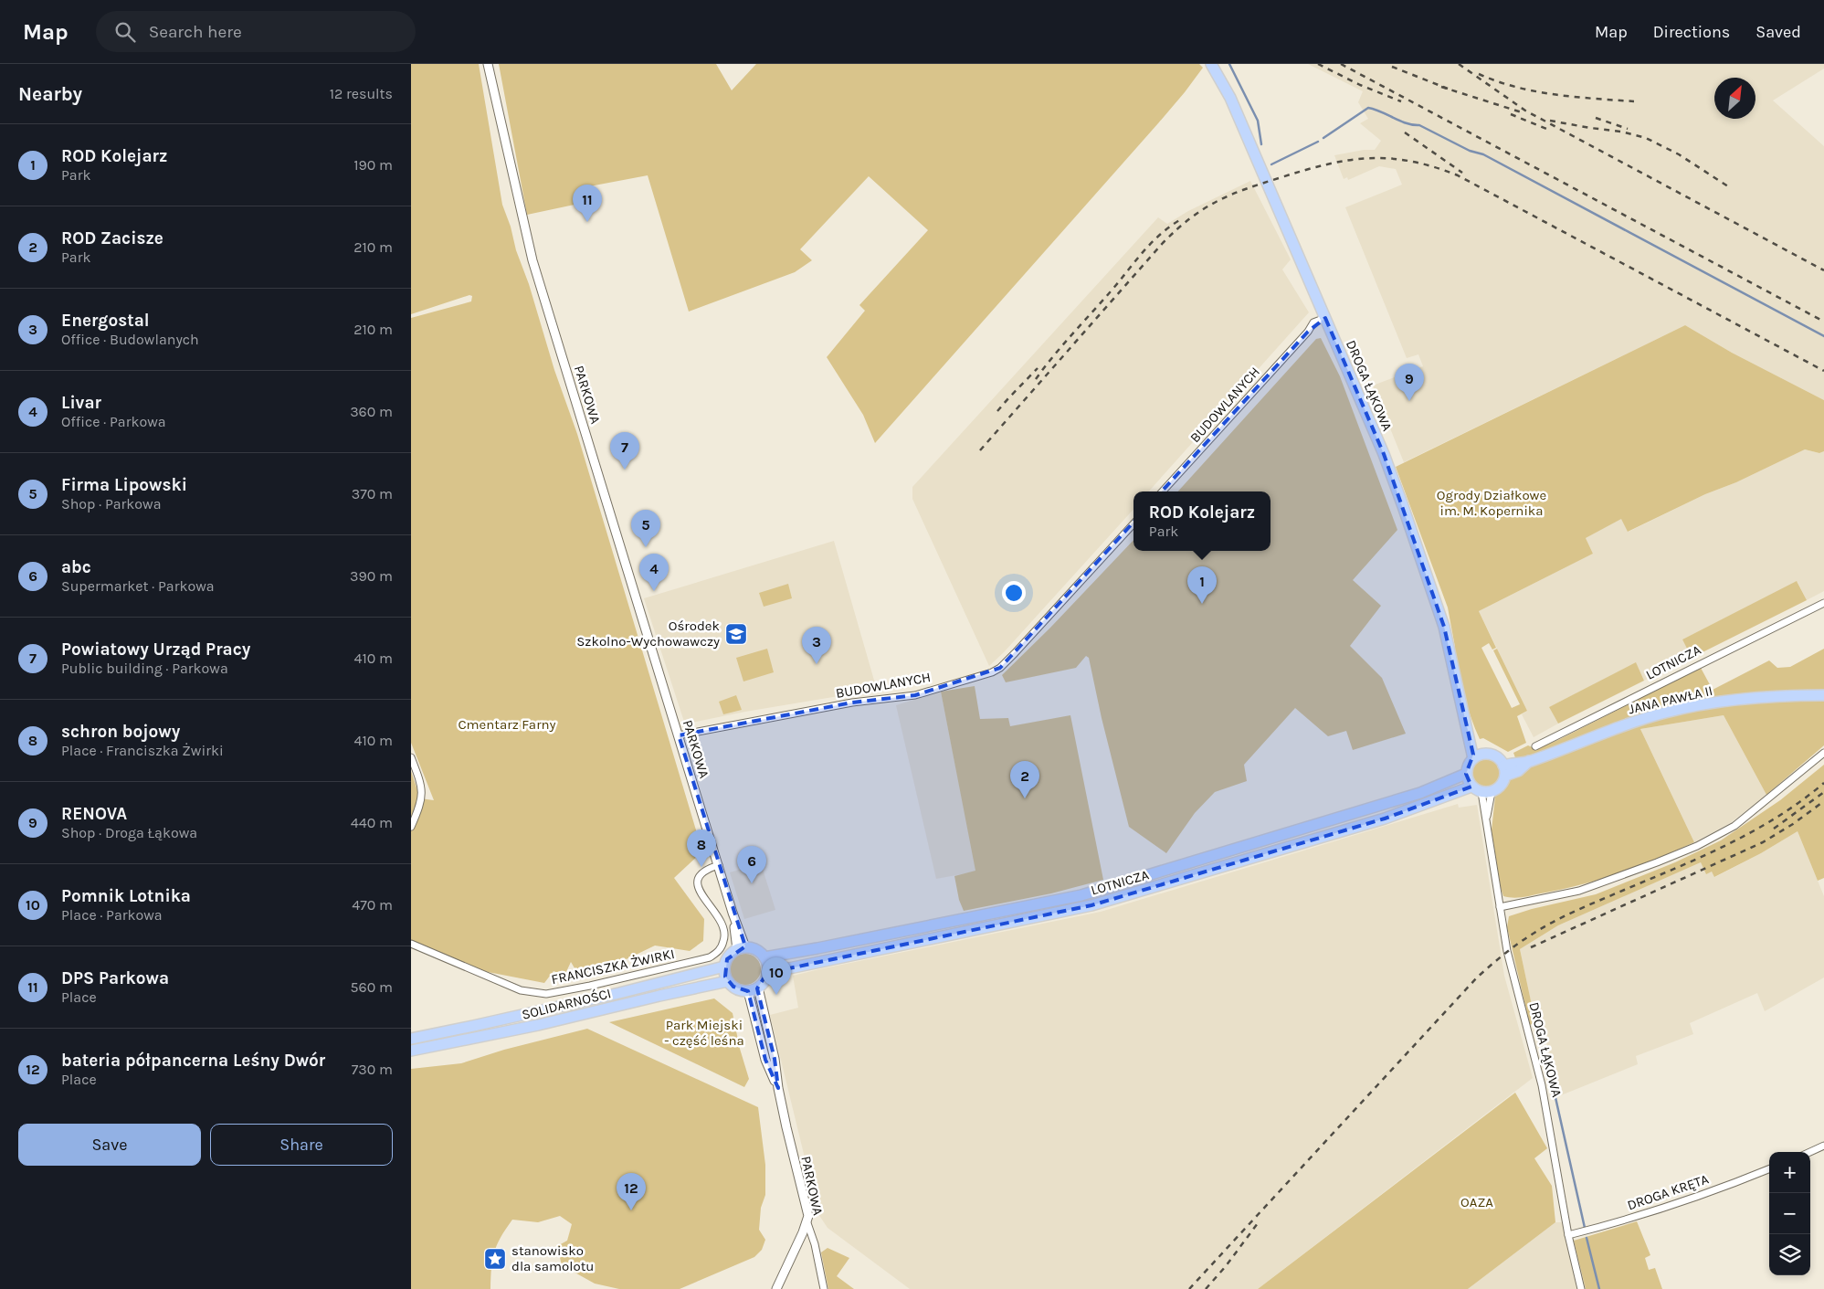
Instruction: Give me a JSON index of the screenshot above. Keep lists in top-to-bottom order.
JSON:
{
  "streets": {
    "main road": [
      "DROGA ŁĄKOWA",
      "LOTNICZA",
      "JANA PAWŁA II",
      "SOLIDARNOŚCI"
    ],
    "street": [
      "PARKOWA",
      "BUDOWLANYCH",
      "FRANCISZKA ŻWIRKI",
      "DROGA KRĘTA"
    ]
  },
  "crossings": [
    ["DROGA ŁĄKOWA", "BUDOWLANYCH"],
    ["DROGA ŁĄKOWA", "LOTNICZA"],
    ["DROGA ŁĄKOWA", "JANA PAWŁA II"],
    ["DROGA ŁĄKOWA", "DROGA KRĘTA"],
    ["PARKOWA", "BUDOWLANYCH"],
    ["PARKOWA", "LOTNICZA"],
    ["PARKOWA", "FRANCISZKA ŻWIRKI"],
    ["PARKOWA", "SOLIDARNOŚCI"],
    ["LOTNICZA", "JANA PAWŁA II"],
    ["LOTNICZA", "SOLIDARNOŚCI"]
  ],
  "parks": [
    "Ogrody Działkowe im. M. Kopernika",
    "Cmentarz Farny",
    "Park Miejski - część leśna",
    "OAZA"
  ],
  "places": {
    "school or university": ["Ośrodek Szkolno-Wychowawczy"],
    "place": ["stanowisko dla samolotu"]
  },
  "north": "top right",
  "page": {
    "header": "Map",
    "search": "Search here",
    "nav": ["Map", "Directions", "Saved"],
    "heading": ["Nearby", "12 results"],
    "list": [
      {
        "mark": "1",
        "name": "ROD Kolejarz",
        "note": "Park",
        "value": "190 m"
      },
      {
        "mark": "2",
        "name": "ROD Zacisze",
        "note": "Park",
        "value": "210 m"
      },
      {
        "mark": "3",
        "name": "Energostal",
        "note": "Office · Budowlanych",
        "value": "210 m"
      },
      {
        "mark": "4",
        "name": "Livar",
        "note": "Office · Parkowa",
        "value": "360 m"
      },
      {
        "mark": "5",
        "name": "Firma Lipowski",
        "note": "Shop · Parkowa",
        "value": "370 m"
      },
      {
        "mark": "6",
        "name": "abc",
        "note": "Supermarket · Parkowa",
        "value": "390 m"
      },
      {
        "mark": "7",
        "name": "Powiatowy Urząd Pracy",
        "note": "Public building · Parkowa",
        "value": "410 m"
      },
      {
        "mark": "8",
        "name": "schron bojowy",
        "note": "Place · Franciszka Żwirki",
        "value": "410 m"
      },
      {
        "mark": "9",
        "name": "RENOVA",
        "note": "Shop · Droga Łąkowa",
        "value": "440 m"
      },
      {
        "mark": "10",
        "name": "Pomnik Lotnika",
        "note": "Place · Parkowa",
        "value": "470 m"
      },
      {
        "mark": "11",
        "name": "DPS Parkowa",
        "note": "Place",
        "value": "560 m"
      },
      {
        "mark": "12",
        "name": "bateria półpancerna Leśny Dwór",
        "note": "Place",
        "value": "730 m"
      }
    ],
    "pins": [
      "11",
      "9",
      "7",
      "5",
      "4",
      "1",
      "3",
      "2",
      "8",
      "6",
      "10",
      "12"
    ],
    "popup": ["ROD Kolejarz", "Park"],
    "buttons": ["Save", "Share"],
    "map_buttons": ["+", "−"]
  }
}
